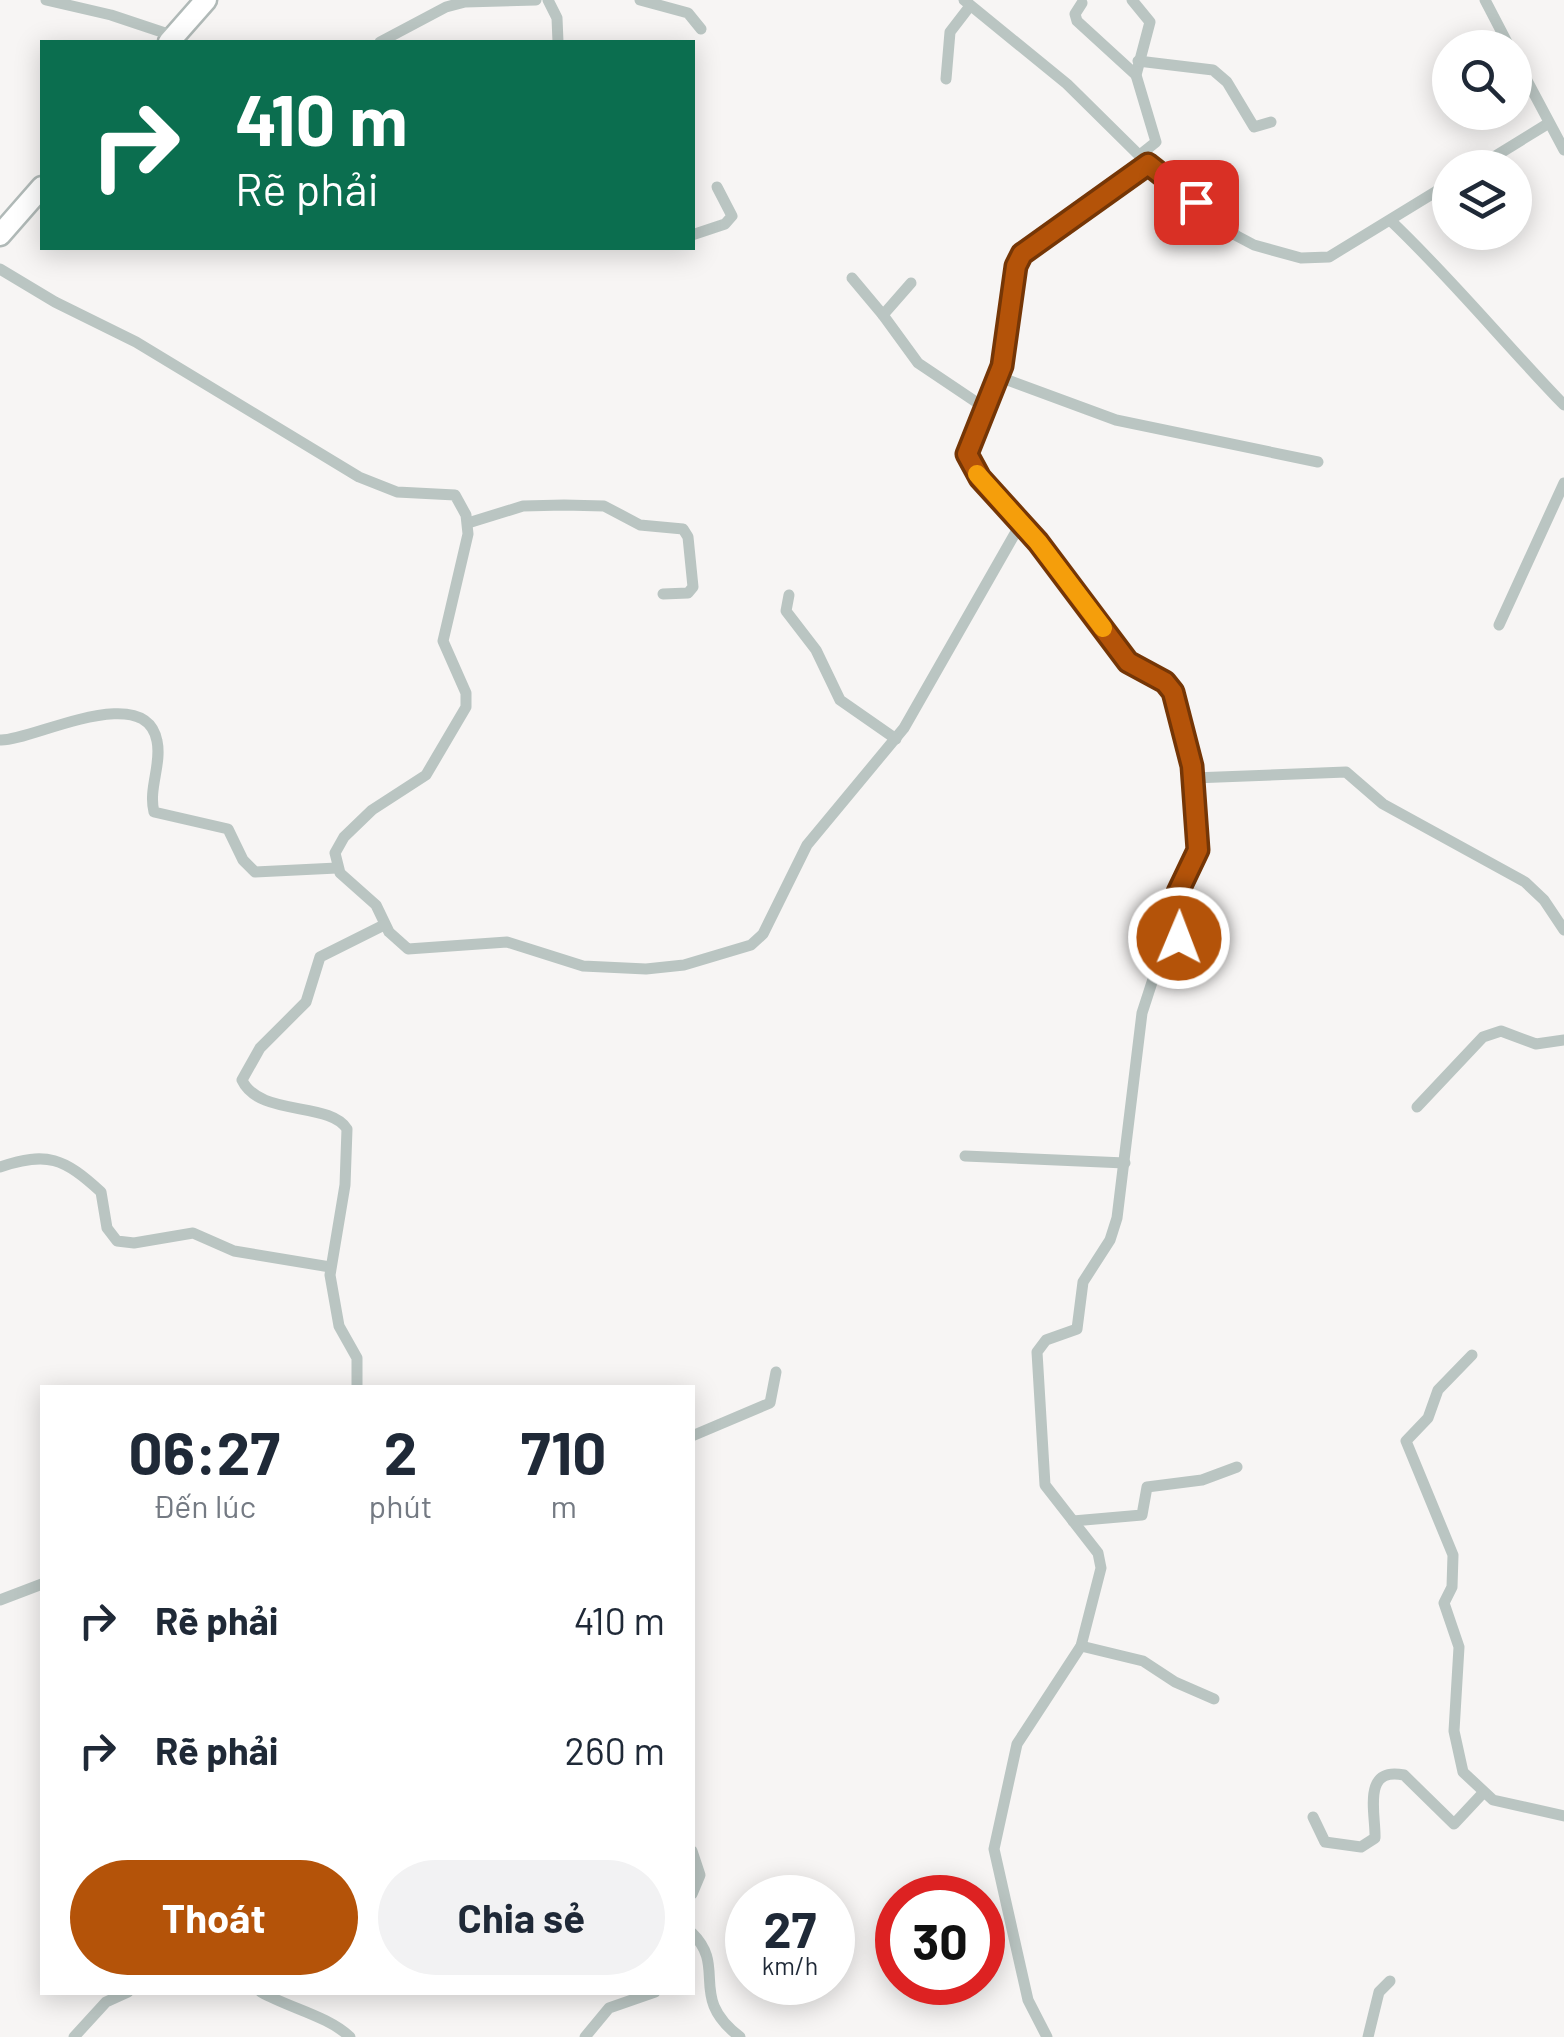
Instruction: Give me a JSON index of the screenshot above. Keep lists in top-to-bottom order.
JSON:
{
  "page": {
    "turn": ["410 m", "Rẽ phải"],
    "eta": [
      "06:27",
      "Đến lúc",
      "2",
      "phút",
      "710",
      "m"
    ],
    "list": [
      {
        "name": "Rẽ phải",
        "value": "410 m"
      },
      {
        "name": "Rẽ phải",
        "value": "260 m"
      }
    ],
    "buttons": ["Thoát", "Chia sẻ"],
    "speed": "27 km/h",
    "limit": "30"
  }
}
